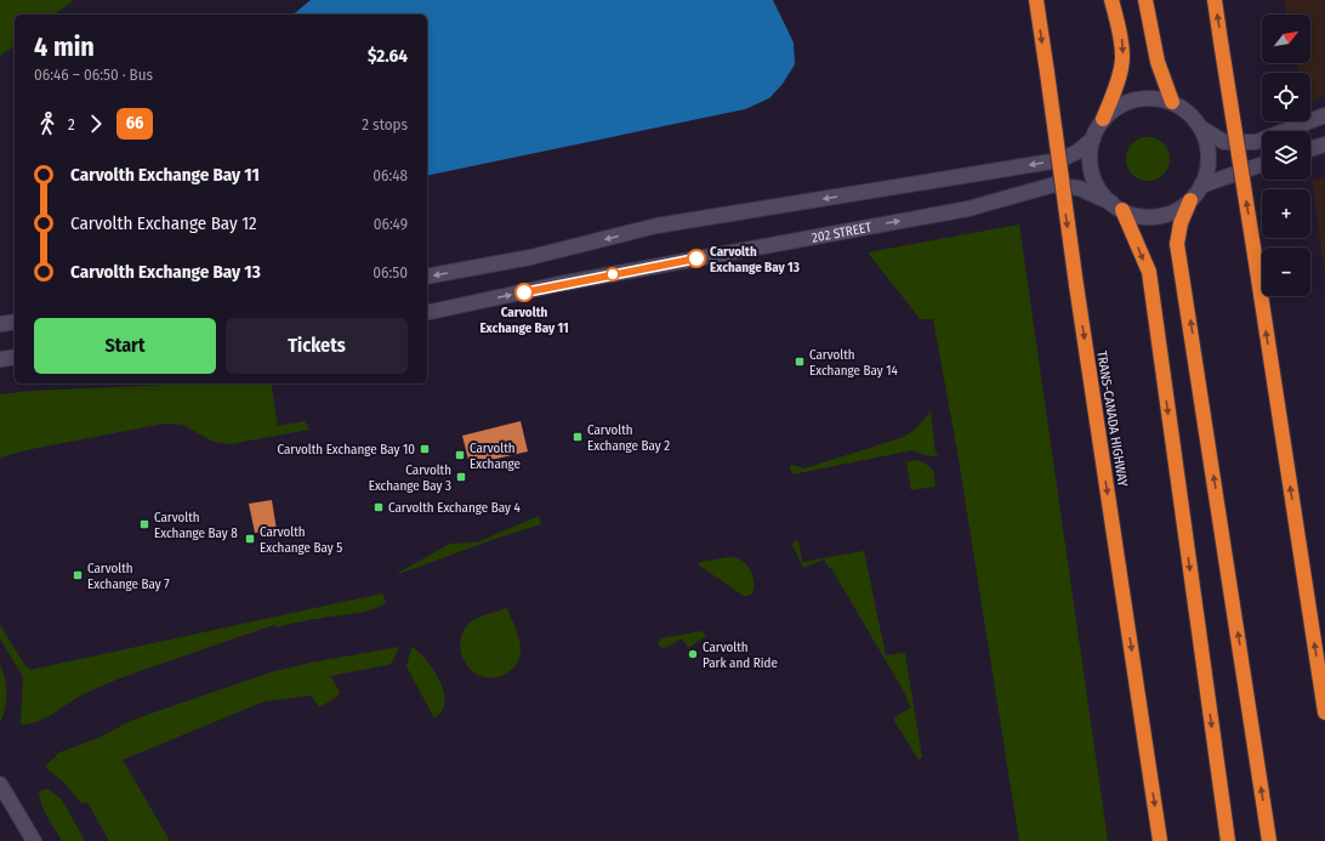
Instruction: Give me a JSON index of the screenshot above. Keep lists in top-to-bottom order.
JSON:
{
  "streets": {
    "highway": ["TRANS-CANADA HIGHWAY"],
    "main road": ["202 STREET"]
  },
  "places": {
    "other": ["Carvolth Exchange Bay 13", "Carvolth Exchange Bay 11", "Carvolth Park and Ride"],
    "transit": [
      "Carvolth Exchange Bay 14",
      "Carvolth Exchange Bay 2",
      "Carvolth Exchange Bay 10",
      "Carvolth Exchange",
      "Carvolth Exchange Bay 3",
      "Carvolth Exchange Bay 4",
      "Carvolth Exchange Bay 8",
      "Carvolth Exchange Bay 5",
      "Carvolth Exchange Bay 7"
    ]
  },
  "lines": ["bus line 66"],
  "north": "top right",
  "page": {
    "map_buttons": ["+", "−"],
    "heading": ["4 min", "06:46 – 06:50 · Bus", "$2.64"],
    "legs": ["2", "66", "2 stops"],
    "list": [
      {
        "name": "Carvolth Exchange Bay 11",
        "value": "06:48"
      },
      {
        "name": "Carvolth Exchange Bay 12",
        "value": "06:49"
      },
      {
        "name": "Carvolth Exchange Bay 13",
        "value": "06:50"
      }
    ],
    "buttons": ["Start", "Tickets"]
  }
}
